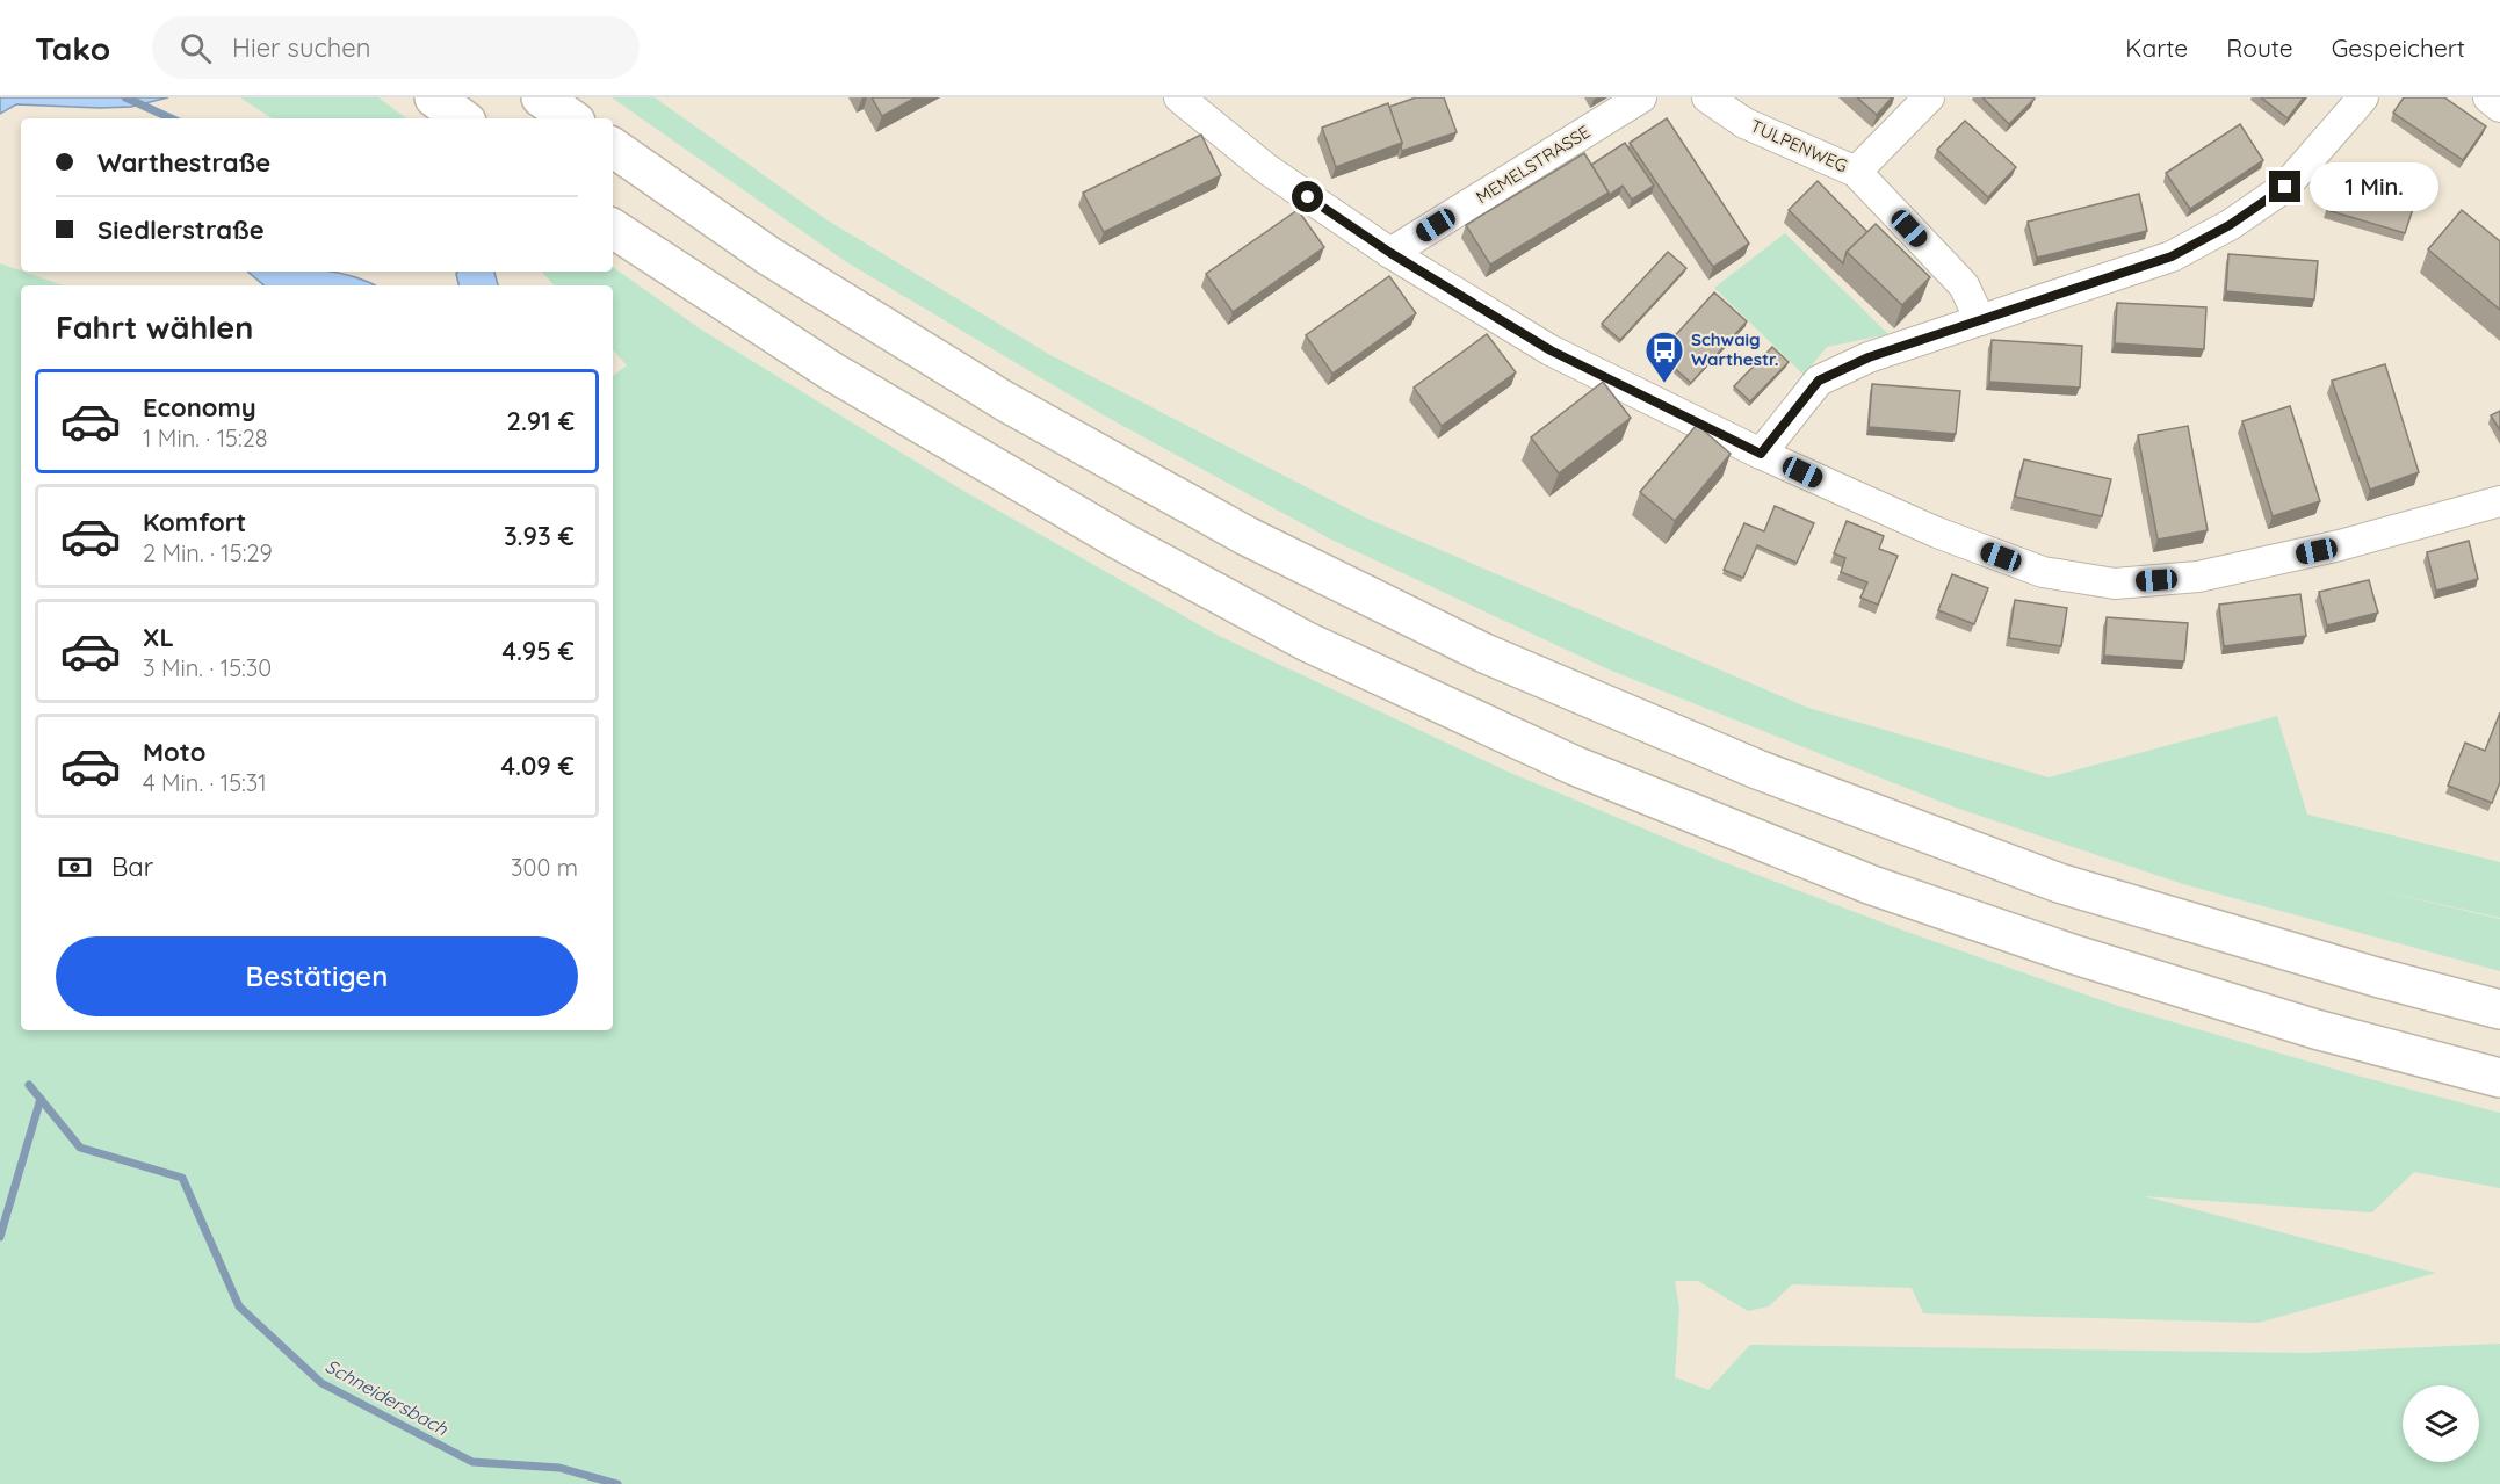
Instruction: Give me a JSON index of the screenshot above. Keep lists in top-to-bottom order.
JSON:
{
  "streets": {
    "street": ["TULPENWEG", "MEMELSTRASSE"]
  },
  "water": ["Schneidersbach"],
  "places": {
    "bus stop": ["Schwaig Warthestr."]
  },
  "page": {
    "header": "Tako",
    "search": "Hier suchen",
    "nav": ["Karte", "Route", "Gespeichert"],
    "banner": ["Warthestraße", "Siedlerstraße"],
    "bubble": "1 Min.",
    "heading": "Fahrt wählen",
    "list": [
      {
        "name": "Economy",
        "note": "1 Min. · 15:28",
        "value": "2.91 €"
      },
      {
        "name": "Komfort",
        "note": "2 Min. · 15:29",
        "value": "3.93 €"
      },
      {
        "name": "XL",
        "note": "3 Min. · 15:30",
        "value": "4.95 €"
      },
      {
        "name": "Moto",
        "note": "4 Min. · 15:31",
        "value": "4.09 €"
      }
    ],
    "pay": ["Bar", "300 m"],
    "buttons": "Bestätigen"
  }
}
